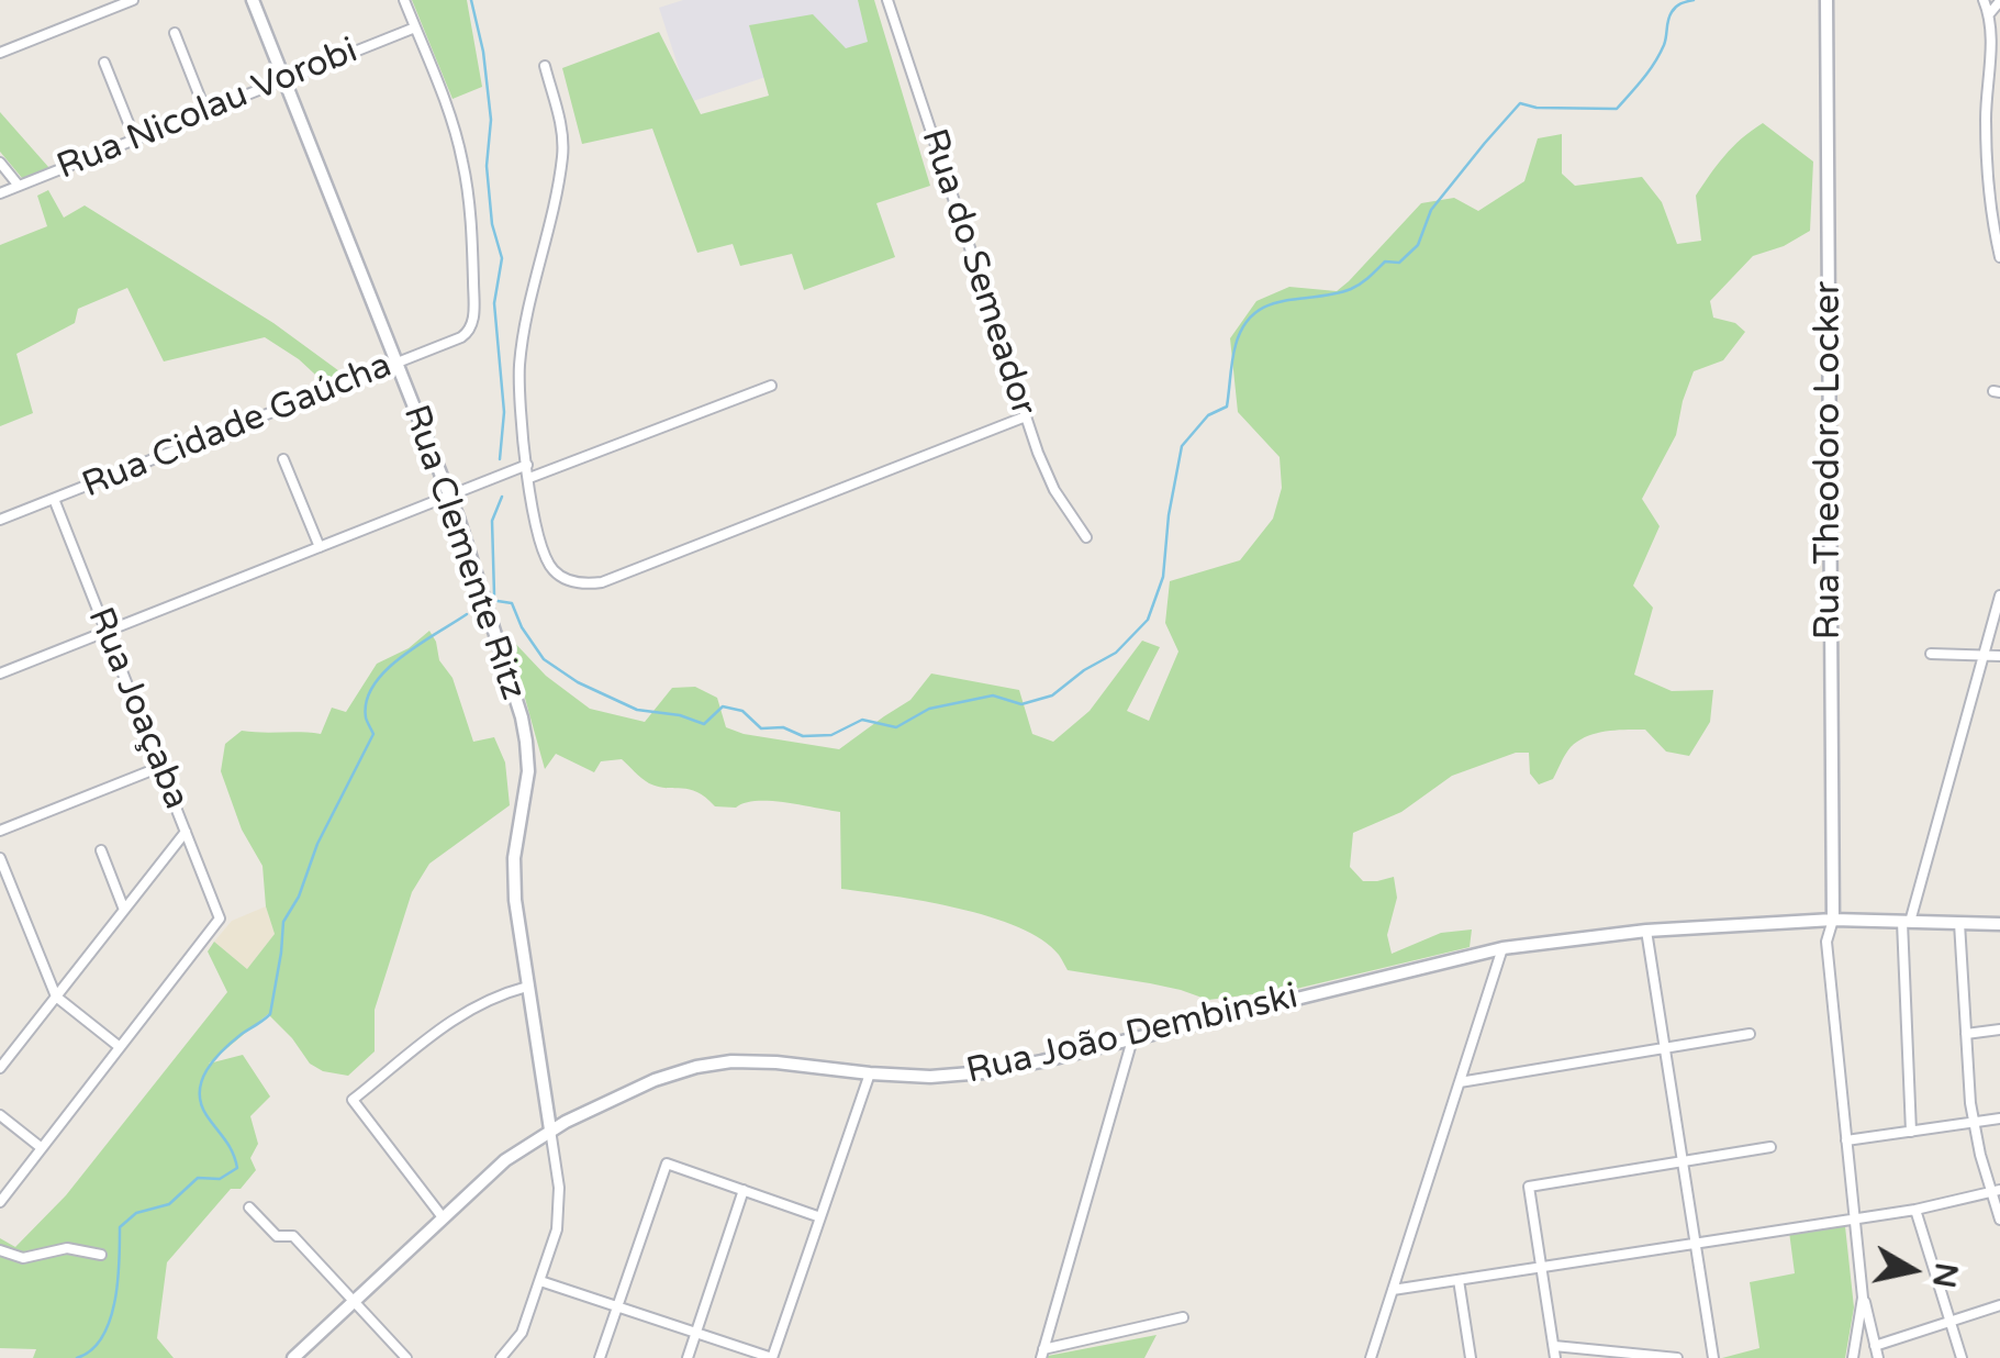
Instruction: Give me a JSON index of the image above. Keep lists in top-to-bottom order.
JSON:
{
  "streets": {
    "main road": ["Rua Theodoro Locker", "Rua Clemente Ritz", "Rua João Dembinski"],
    "street": [
      "Rua Nicolau Vorobi",
      "Rua do Semeador",
      "Rua Cidade Gaúcha",
      "Rua Joaçaba"
    ]
  },
  "crossings": [
    ["Rua Nicolau Vorobi", "Rua Cidade Gaúcha"],
    ["Rua Nicolau Vorobi", "Rua Clemente Ritz"],
    ["Rua Cidade Gaúcha", "Rua Clemente Ritz"],
    ["Rua Cidade Gaúcha", "Rua Joaçaba"],
    ["Rua Theodoro Locker", "Rua João Dembinski"],
    ["Rua Clemente Ritz", "Rua João Dembinski"]
  ],
  "north": "right"
}
